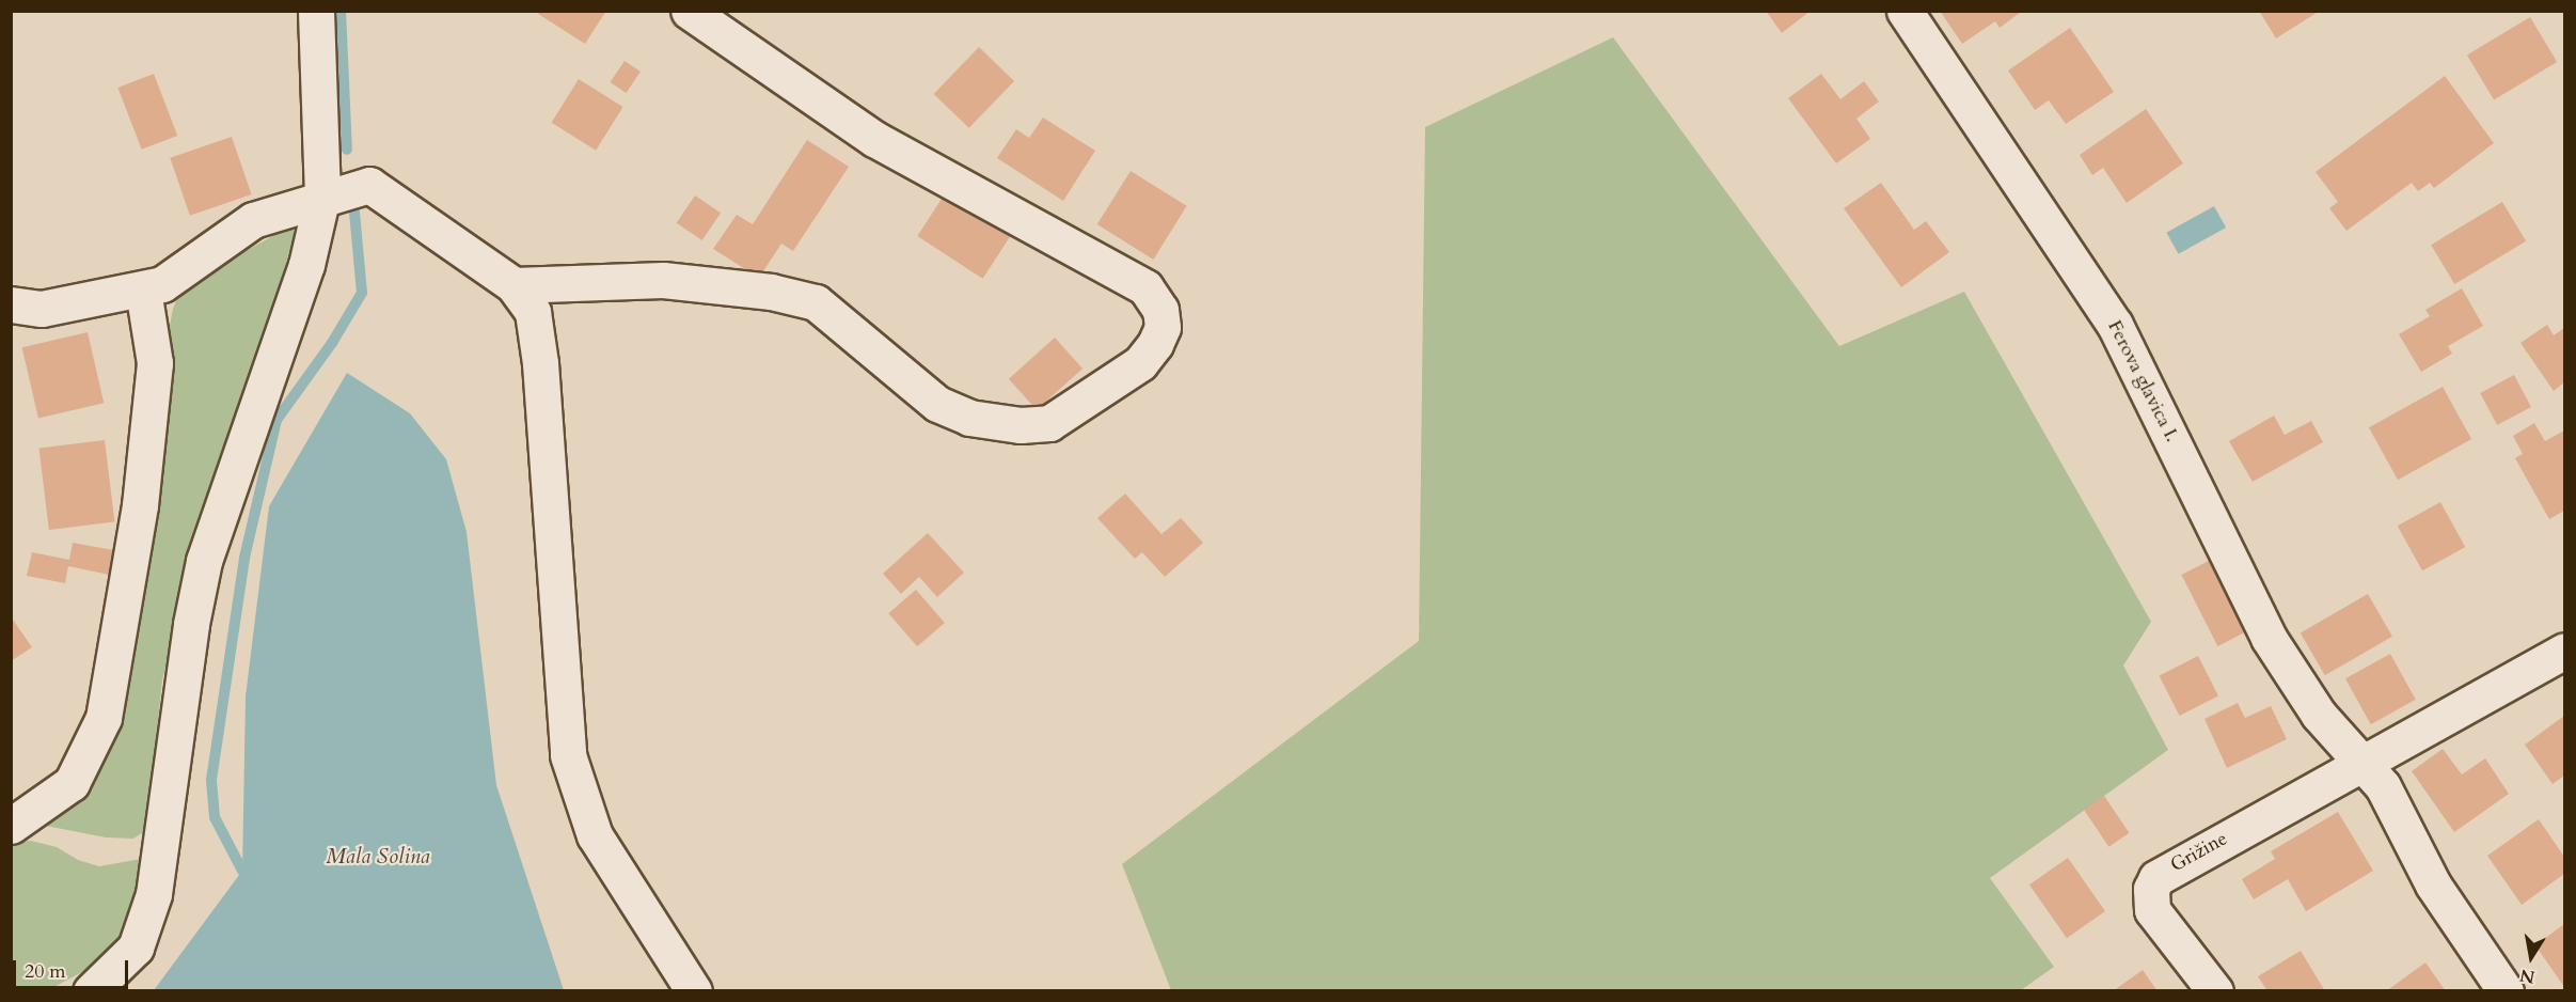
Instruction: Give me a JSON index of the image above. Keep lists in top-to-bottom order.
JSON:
{
  "streets": {
    "street": ["Ferova glavica I.", "Grižine"]
  },
  "crossings": [
    ["Ferova glavica I.", "Grižine"]
  ],
  "water": ["Mala Solina"],
  "scale_bar": "20 m",
  "north": "bottom"
}
